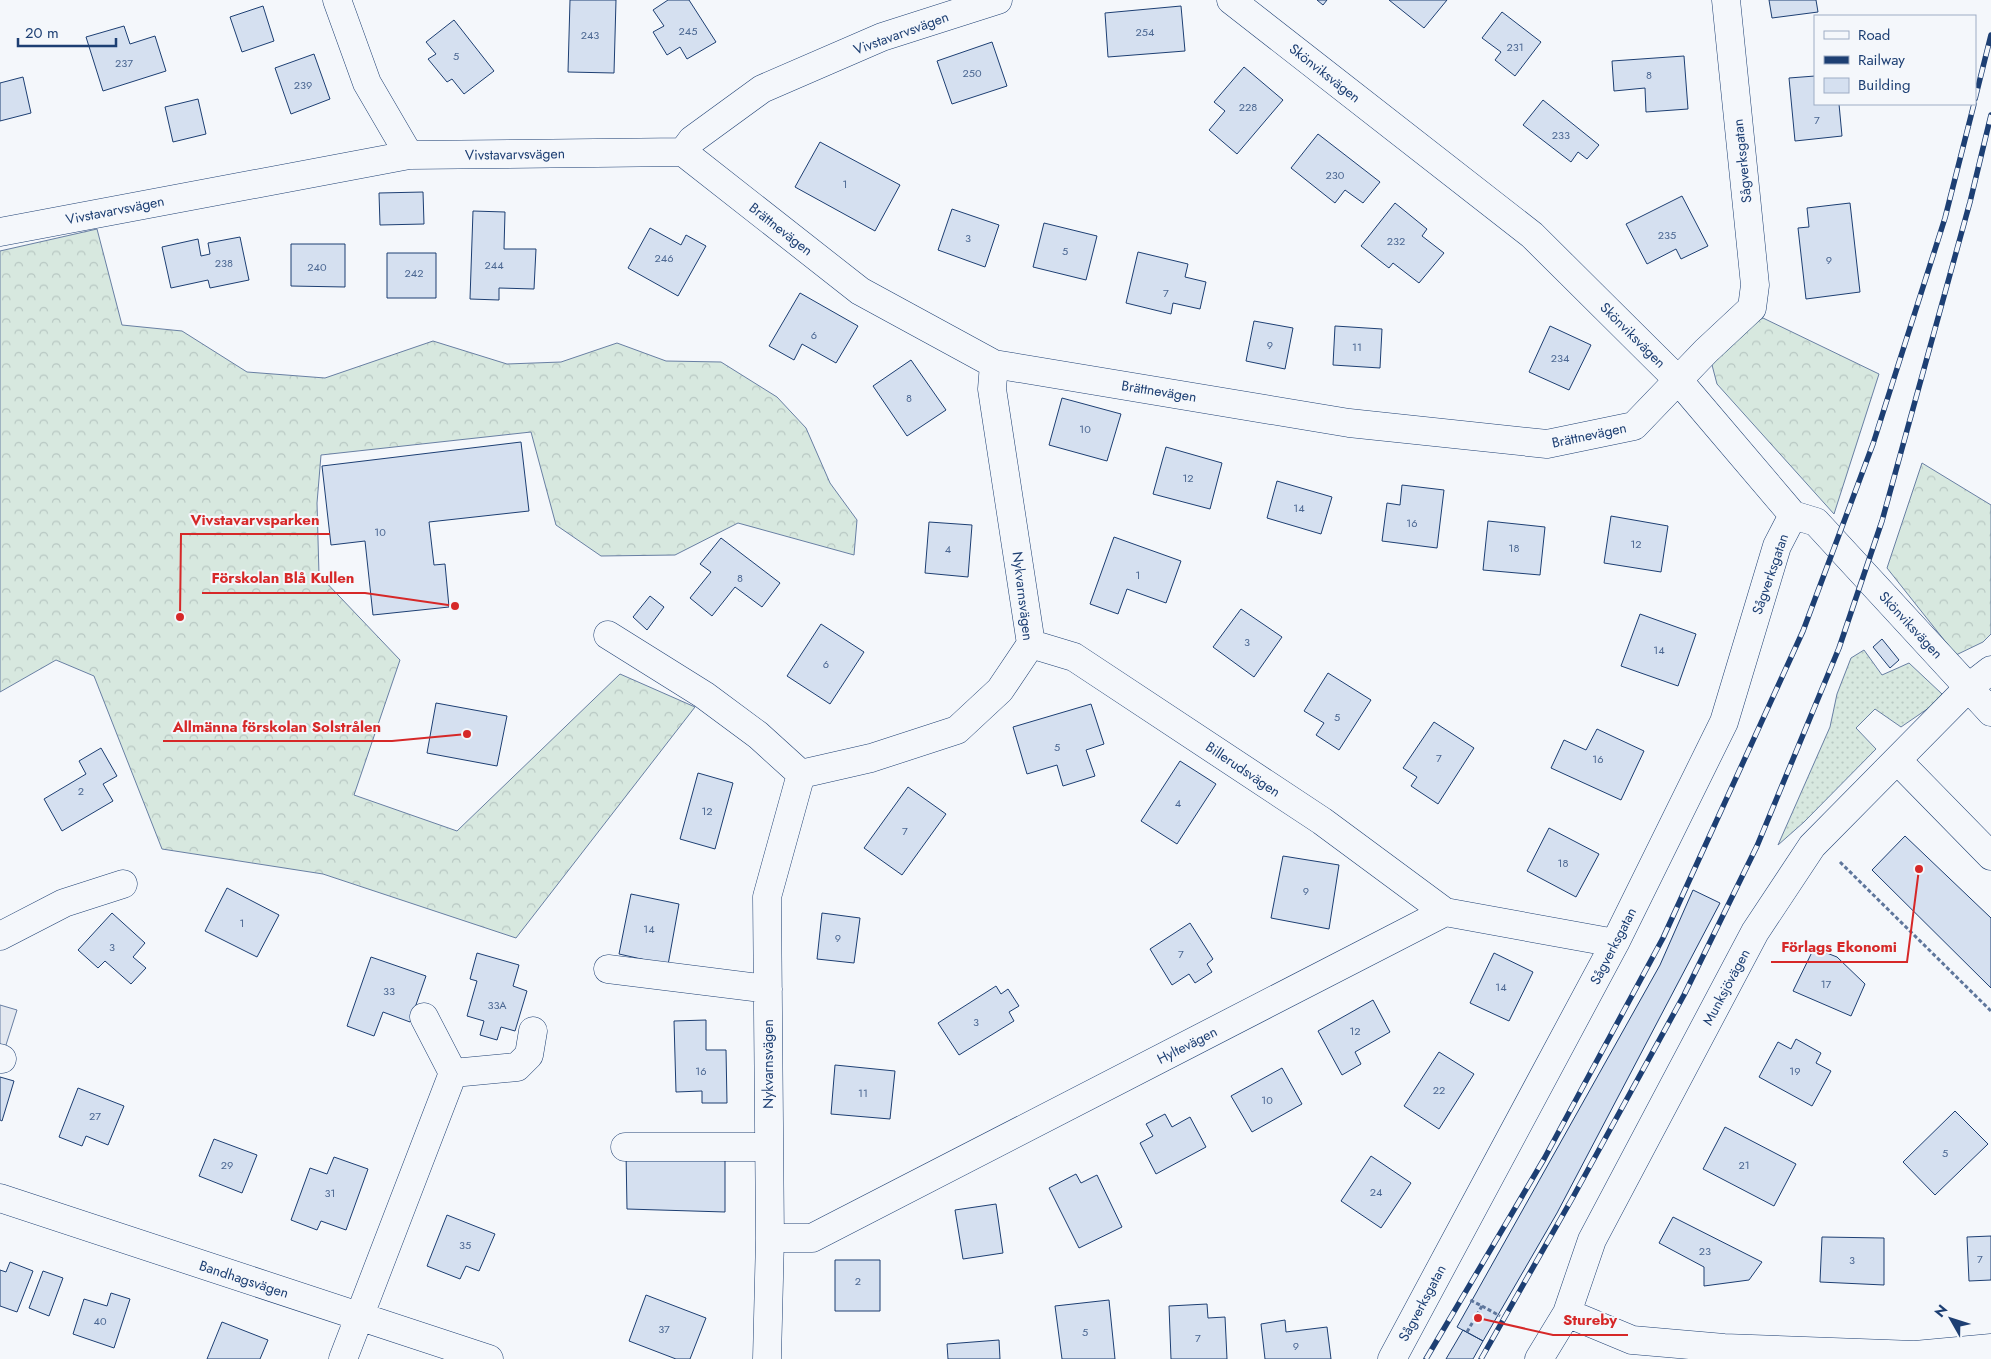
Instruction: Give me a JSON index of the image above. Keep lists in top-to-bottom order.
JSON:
{
  "streets": {
    "street": [
      "Vivstavarvsvägen",
      "Skönviksvägen",
      "Sågverksgatan",
      "Brättnevägen",
      "Nykvarnsvägen",
      "Billerudsvägen",
      "Munksjövägen",
      "Hyltevägen",
      "Bandhagsvägen"
    ]
  },
  "crossings": [
    ["Vivstavarvsvägen", "Brättnevägen"],
    ["Skönviksvägen", "Sågverksgatan"],
    ["Skönviksvägen", "Brättnevägen"],
    ["Skönviksvägen", "Munksjövägen"],
    ["Sågverksgatan", "Brättnevägen"],
    ["Brättnevägen", "Nykvarnsvägen"],
    ["Nykvarnsvägen", "Billerudsvägen"],
    ["Nykvarnsvägen", "Hyltevägen"],
    ["Billerudsvägen", "Hyltevägen"]
  ],
  "places": [
    "Förskolan Blå Kullen",
    "Vivstavarvsparken",
    "Allmänna förskolan Solstrålen",
    "Förlags Ekonomi",
    "Stureby"
  ],
  "house_numbers": [
    "245",
    "254",
    "243",
    "231",
    "5",
    "237",
    "250",
    "8",
    "239",
    "228",
    "7",
    "233",
    "230",
    "1",
    "235",
    "3",
    "232",
    "5",
    "246",
    "9",
    "238",
    "244",
    "240",
    "242",
    "7",
    "6",
    "9",
    "11",
    "234",
    "8",
    "10",
    "12",
    "14",
    "16",
    "10",
    "12",
    "18",
    "4",
    "1",
    "8",
    "3",
    "14",
    "6",
    "5",
    "5",
    "7",
    "16",
    "2",
    "4",
    "12",
    "7",
    "18",
    "9",
    "1",
    "14",
    "9",
    "3",
    "7",
    "17",
    "14",
    "33",
    "33A",
    "3",
    "12",
    "16",
    "19",
    "22",
    "11",
    "10",
    "27",
    "5",
    "29",
    "21",
    "24",
    "31",
    "35",
    "23",
    "7",
    "3",
    "2",
    "40",
    "37",
    "5",
    "7",
    "9"
  ],
  "legend": ["Road", "Railway", "Building"],
  "scale_bar": "20 m",
  "north": "top left"
}
